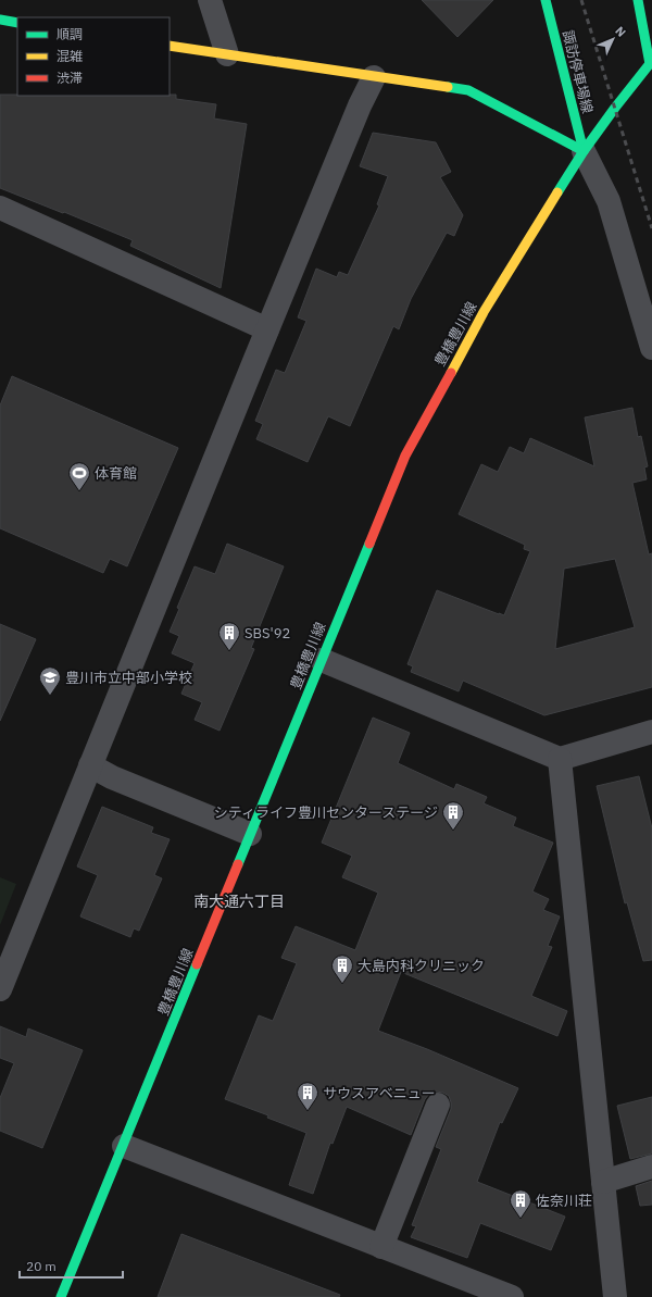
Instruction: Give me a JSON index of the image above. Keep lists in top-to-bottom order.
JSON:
{
  "streets": {
    "main road": ["諏訪停車場線", "豊橋豊川線"]
  },
  "crossings": [
    ["諏訪停車場線", "豊橋豊川線"]
  ],
  "districts": ["南大通六丁目"],
  "places": {
    "sports": ["体育館"],
    "building": [
      "SBS'92",
      "シティライフ豊川センターステージ",
      "大島内科クリニック",
      "サウスアベニュー",
      "佐奈川荘"
    ],
    "school or university": ["豊川市立中部小学校"]
  },
  "legend": ["順調", "混雑", "渋滞"],
  "scale_bar": "20 m",
  "north": "top right"
}
